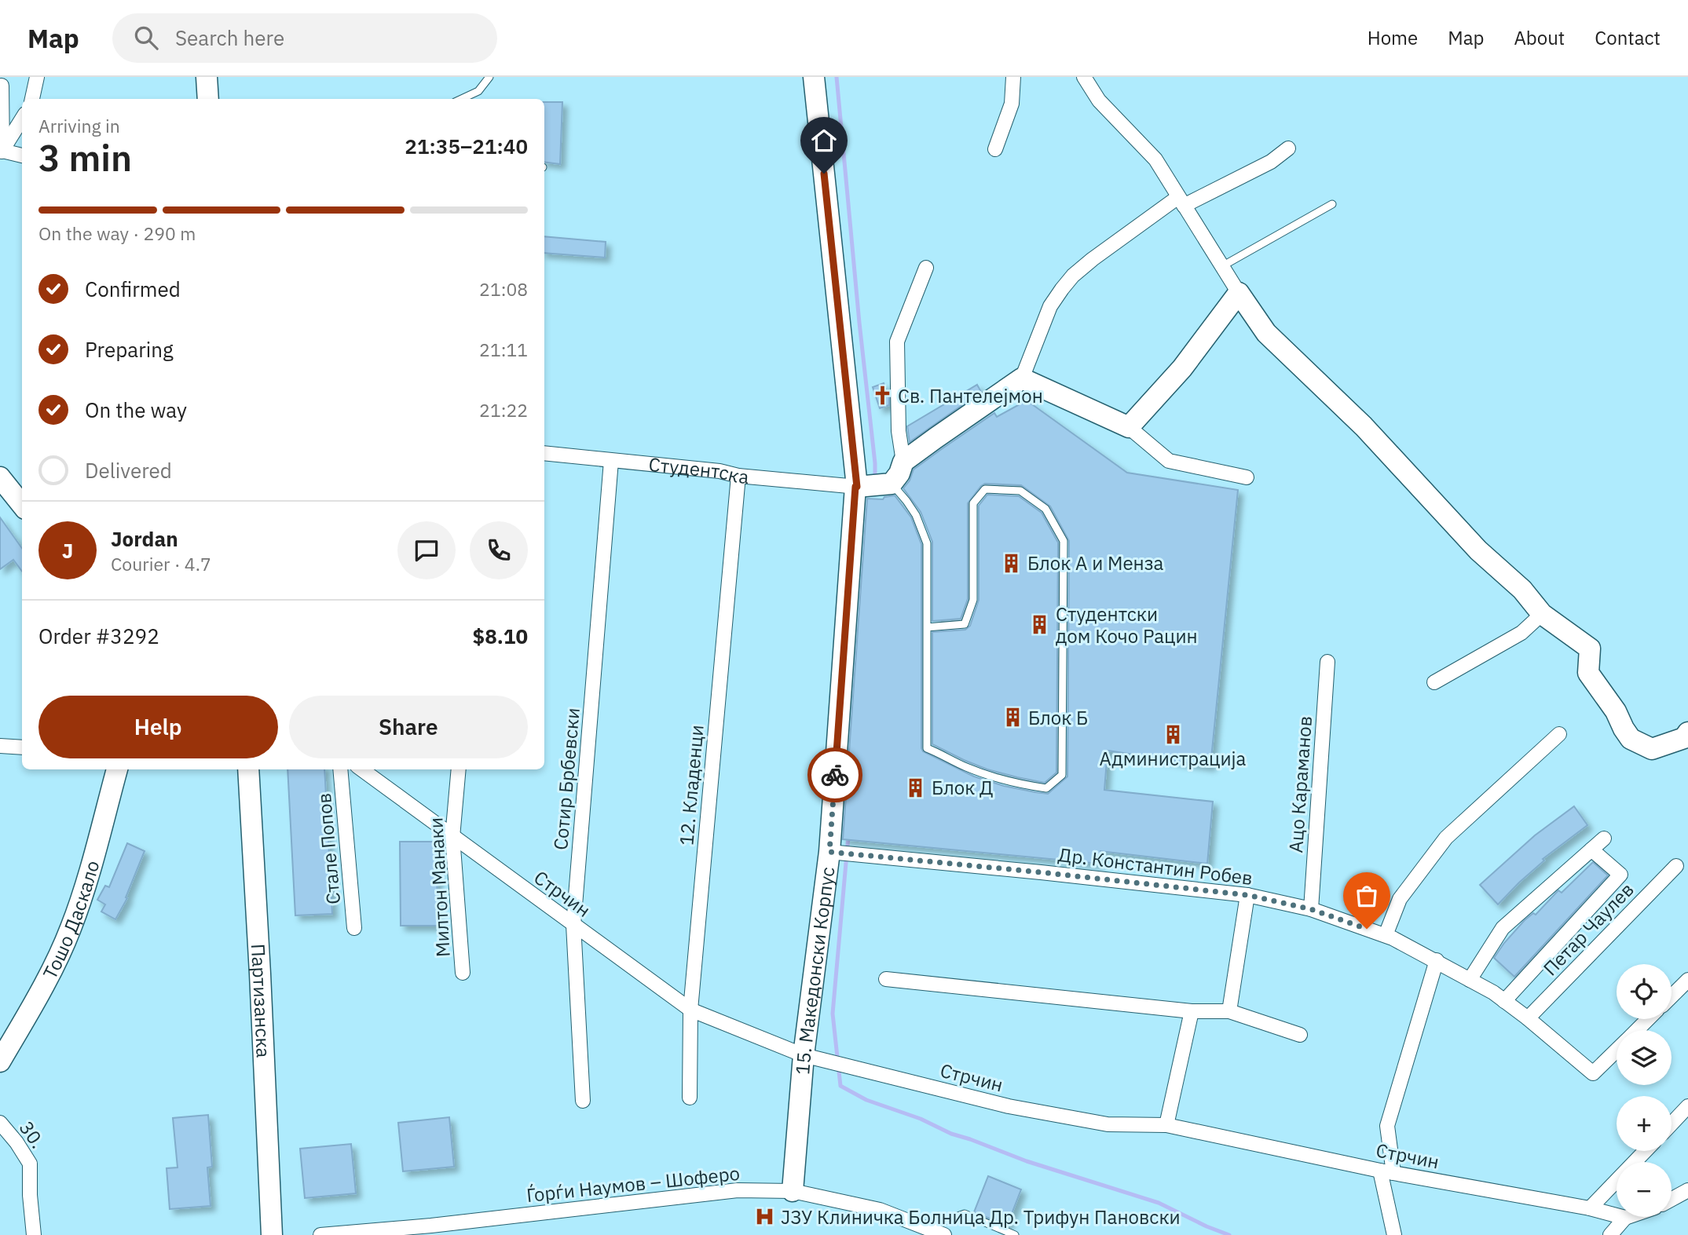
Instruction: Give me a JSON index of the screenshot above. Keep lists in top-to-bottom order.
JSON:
{
  "streets": {
    "street": [
      "Студентска",
      "Сотир Брбевски",
      "Ацо Караманов",
      "12. Кладенци",
      "Стале Попов",
      "Др. Константин Робев",
      "Милтон Манаки",
      "Стрчин",
      "Тошо Даскало",
      "Петар Чаулев",
      "15. Македонски Корпус",
      "Партизанска",
      "30.",
      "Ѓорѓи Наумов – Шоферо"
    ]
  },
  "crossings": [
    ["Студентска", "Сотир Брбевски"],
    ["Студентска", "12. Кладенци"],
    ["Студентска", "15. Македонски Корпус"],
    ["Сотир Брбевски", "Стрчин"],
    ["Ацо Караманов", "Др. Константин Робев"],
    ["12. Кладенци", "Стрчин"],
    ["Др. Константин Робев", "Петар Чаулев"],
    ["Др. Константин Робев", "15. Македонски Корпус"],
    ["Милтон Манаки", "Стрчин"],
    ["Стрчин", "15. Македонски Корпус"],
    ["15. Македонски Корпус", "Ѓорѓи Наумов – Шоферо"]
  ],
  "places": {
    "church": ["Св. Пантелејмон"],
    "building": [
      "Блок А и Менза",
      "Студентски дом Кочо Рацин",
      "Блок Б",
      "Администрација",
      "Блок Д"
    ],
    "hospital": ["ЈЗУ Клиничка Болница Др. Трифун Пановски"]
  },
  "page": {
    "header": "Map",
    "search": "Search here",
    "nav": [
      "Home",
      "Map",
      "About",
      "Contact"
    ],
    "heading": ["3 min", "Arriving in", "21:35–21:40"],
    "panel": [
      "Jordan",
      "Courier · 4.7",
      "Order #3292",
      "$8.10"
    ],
    "bar": "On the way · 290 m",
    "list": [
      ["Confirmed", "21:08"],
      ["Preparing", "21:11"],
      ["On the way", "21:22"],
      "Delivered"
    ],
    "round": "J",
    "buttons": ["Help", "Share"],
    "map_buttons": ["+", "−"]
  }
}
